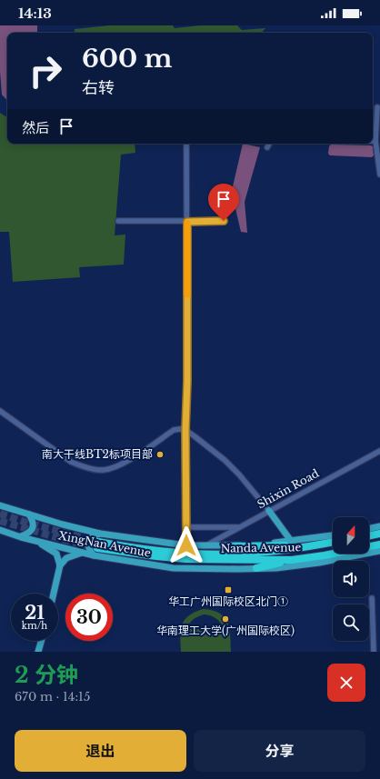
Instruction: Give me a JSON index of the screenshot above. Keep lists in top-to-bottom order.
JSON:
{
  "streets": {
    "highway": ["Nanda Avenue"],
    "main road": ["XingNan Avenue"],
    "street": ["Shixin Road"]
  },
  "crossings": [
    ["Shixin Road", "XingNan Avenue"],
    ["XingNan Avenue", "Nanda Avenue"]
  ],
  "places": {
    "other": ["南大干线BT2标项目部", "华南理工大学(广州国际校区)"],
    "transit": ["华工广州国际校区北门①"]
  },
  "north": "top",
  "page": {
    "status": "14:13",
    "turn": ["600 m", "右转"],
    "then": "然后",
    "speed": "21 km/h",
    "limit": "30",
    "heading": ["2 分钟", "670 m · 14:15"],
    "buttons": ["退出", "分享"]
  }
}
